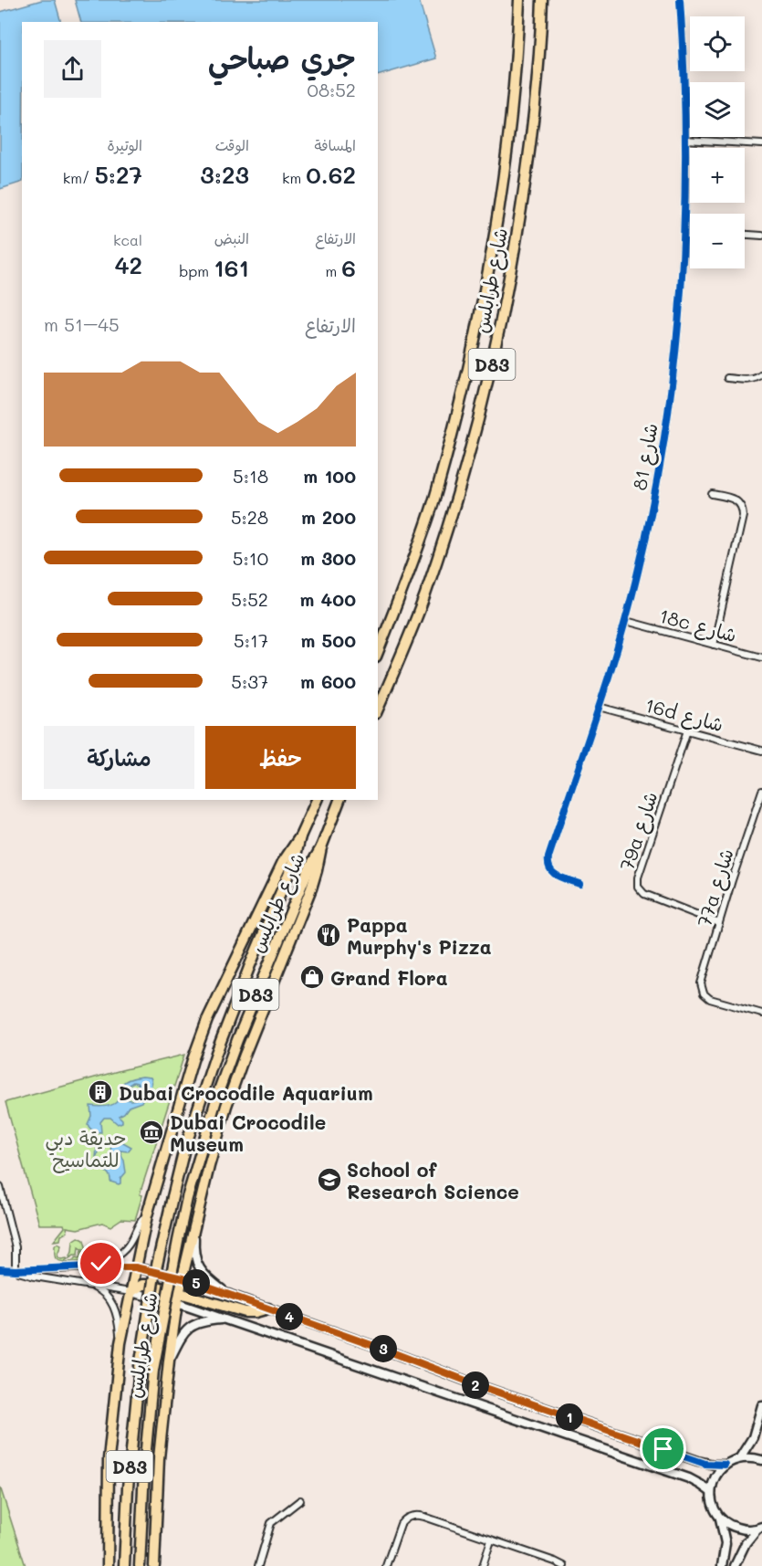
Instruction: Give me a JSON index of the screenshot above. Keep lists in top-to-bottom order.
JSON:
{
  "streets": {
    "highway": ["شارع طرابلس", "D83"],
    "street": [
      "شارع 81",
      "18c شارع",
      "16d شارع",
      "79a شارع",
      "77a شارع"
    ]
  },
  "crossings": [
    ["شارع 81", "18c شارع"],
    ["شارع 81", "16d شارع"],
    ["16d شارع", "79a شارع"],
    ["79a شارع", "77a شارع"]
  ],
  "parks": ["حديقة دبي للتماسيح"],
  "places": {
    "restaurant": ["Pappa Murphy's Pizza"],
    "shop": ["Grand Flora"],
    "building": ["Dubai Crocodile Aquarium"],
    "museum": ["Dubai Crocodile Museum"],
    "school or university": ["School of Research Science"]
  },
  "page": {
    "map_buttons": ["+", "−"],
    "heading": ["جري صباحي", "08:52"],
    "stats": [
      ["المسافة", "0.62 km"],
      ["الوقت", "3:23"],
      ["الوتيرة", "5:27 /km"],
      ["الارتفاع", "6 m"],
      ["النبض", "161 bpm"],
      ["kcal", "42"]
    ],
    "chart": ["الارتفاع", "45–51 m"],
    "list": [
      {
        "name": "100 m",
        "note": "5:18"
      },
      {
        "name": "200 m",
        "note": "5:28"
      },
      {
        "name": "300 m",
        "note": "5:10"
      },
      {
        "name": "400 m",
        "note": "5:52"
      },
      {
        "name": "500 m",
        "note": "5:17"
      },
      {
        "name": "600 m",
        "note": "5:37"
      }
    ],
    "buttons": ["حفظ", "مشاركة"],
    "pins": [
      "5",
      "4",
      "3",
      "2",
      "1"
    ]
  }
}
